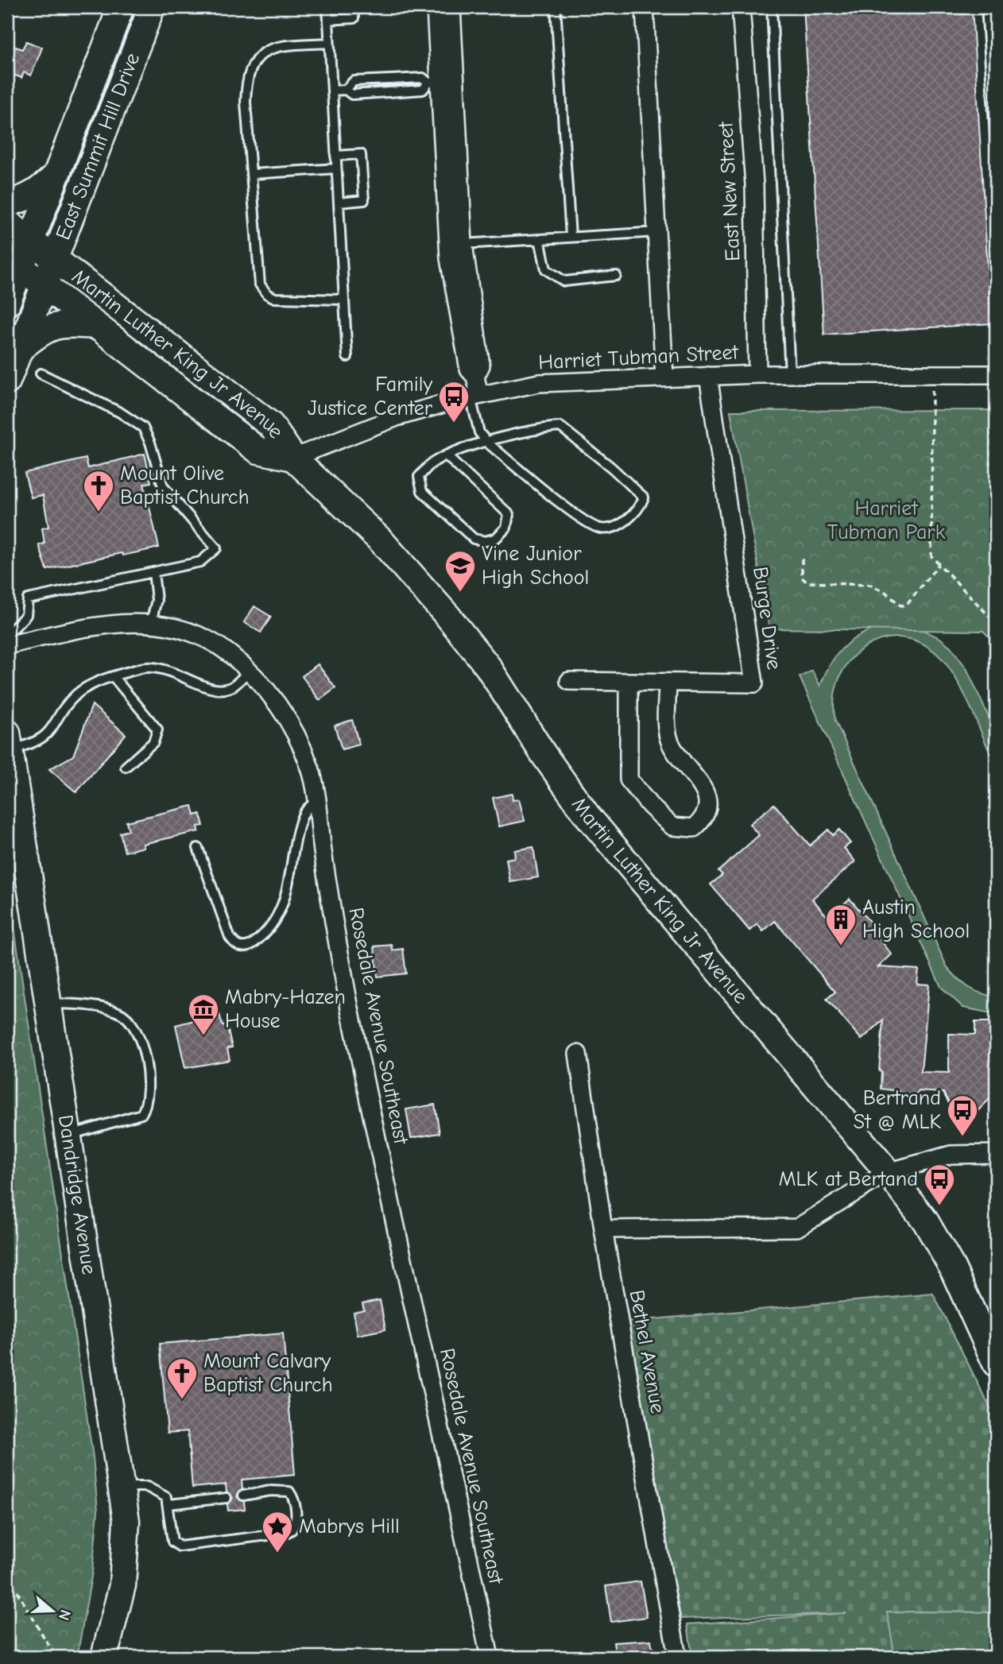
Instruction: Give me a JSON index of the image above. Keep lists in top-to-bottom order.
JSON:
{
  "streets": {
    "main road": ["East Summit Hill Drive", "Martin Luther King Jr Avenue", "Dandridge Avenue"],
    "street": [
      "East New Street",
      "Harriet Tubman Street",
      "Burge Drive",
      "Rosedale Avenue Southeast",
      "Bethel Avenue"
    ]
  },
  "crossings": [
    ["East Summit Hill Drive", "Martin Luther King Jr Avenue"],
    ["East New Street", "Harriet Tubman Street"],
    ["Martin Luther King Jr Avenue", "Harriet Tubman Street"],
    ["Harriet Tubman Street", "Burge Drive"]
  ],
  "parks": ["Harriet Tubman Park"],
  "places": {
    "bus stop": ["Family Justice Center", "Bertrand St @ MLK", "MLK at Bertand"],
    "church": ["Mount Olive Baptist Church", "Mount Calvary Baptist Church"],
    "school or university": ["Vine Junior High School"],
    "building": ["Austin High School"],
    "museum": ["Mabry-Hazen House"],
    "place": ["Mabrys Hill"]
  },
  "north": "right"
}
